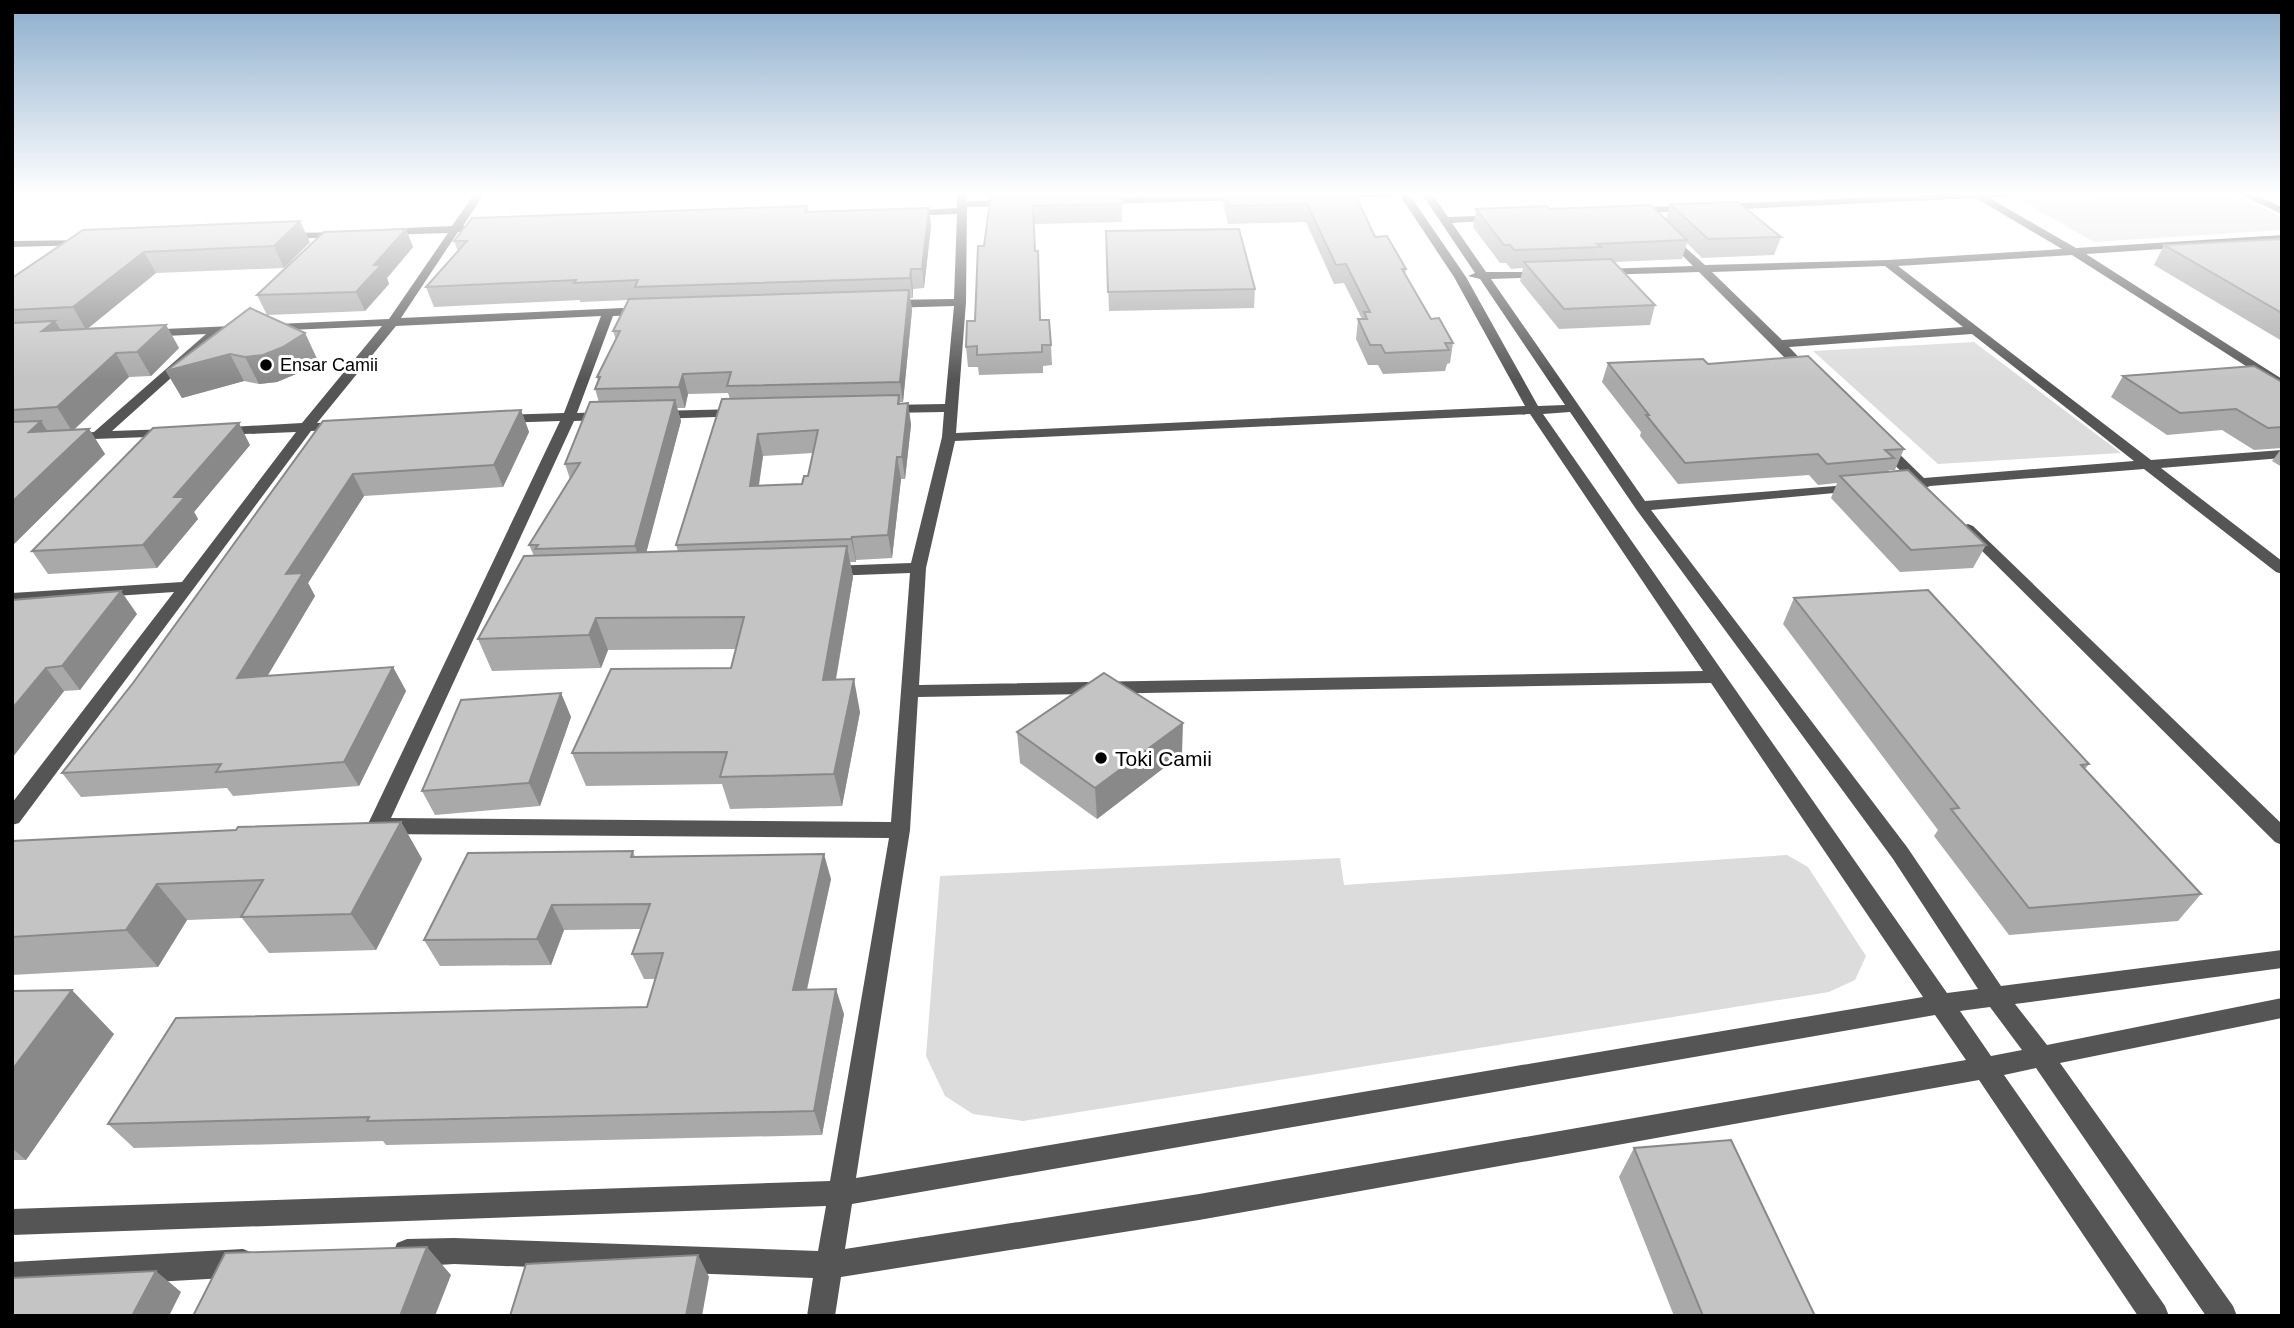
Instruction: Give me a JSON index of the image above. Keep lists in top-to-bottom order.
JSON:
{
  "places": ["Ensar Camii", "Toki Camii"]
}
